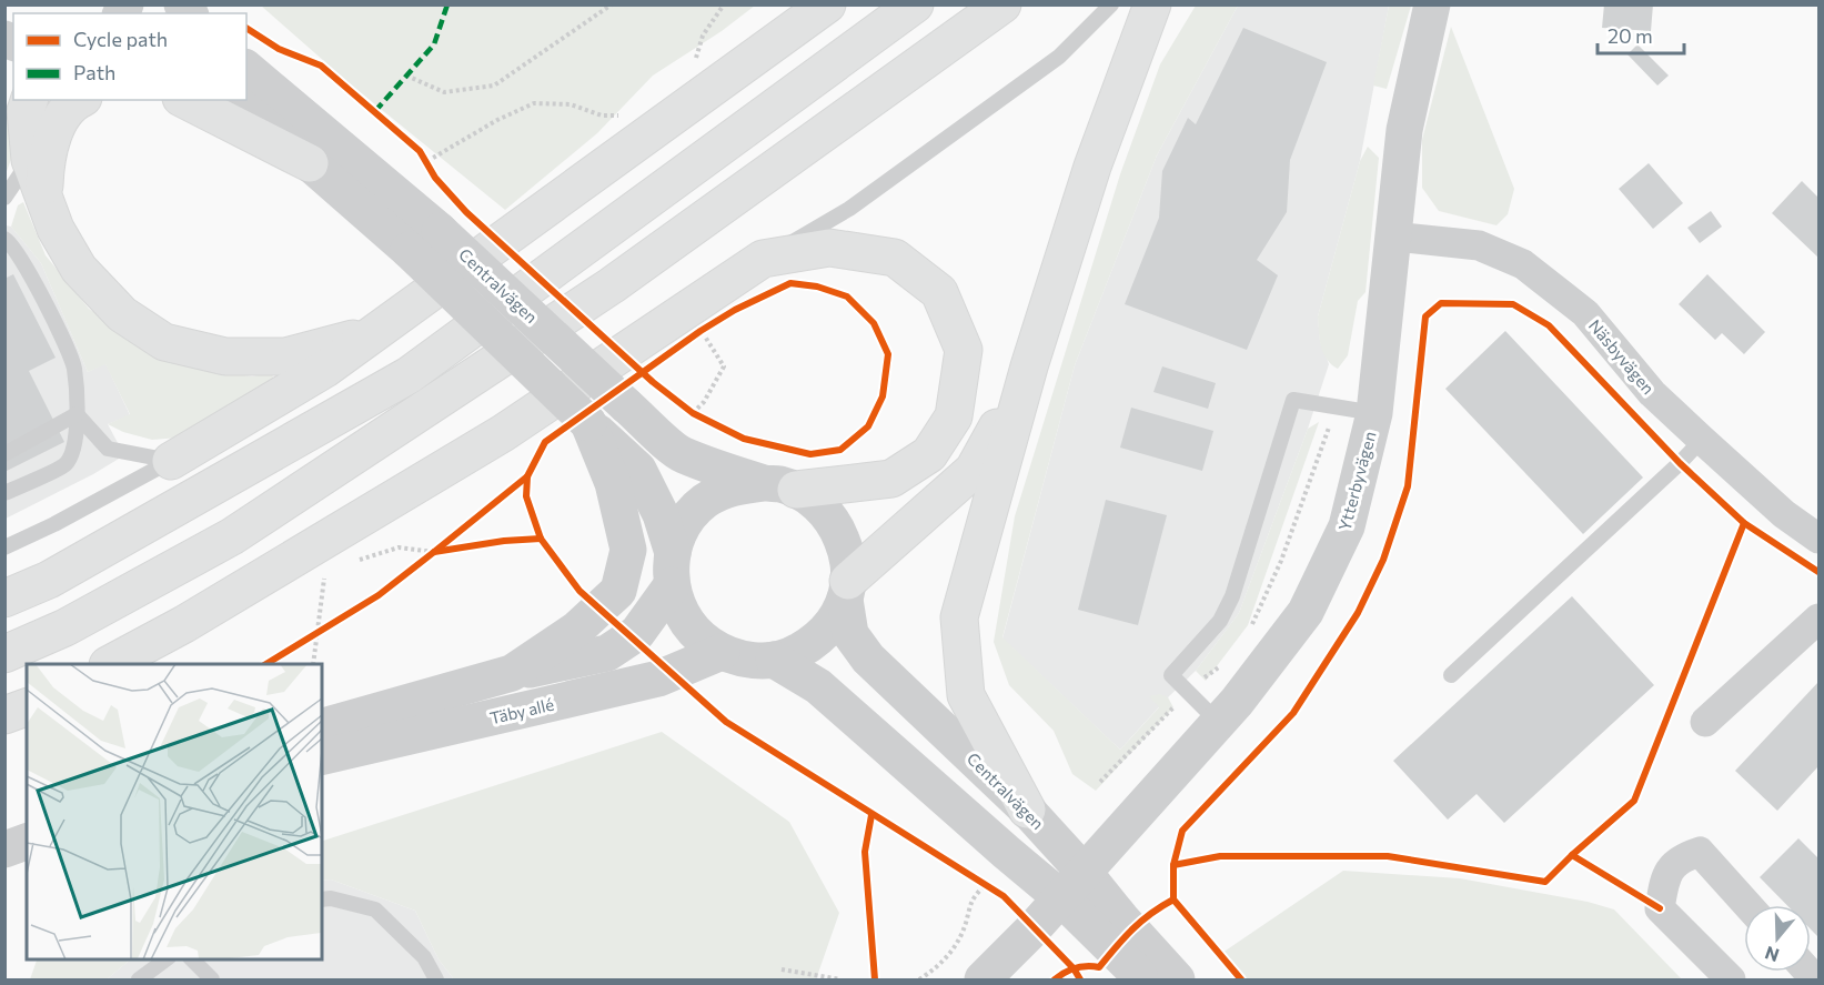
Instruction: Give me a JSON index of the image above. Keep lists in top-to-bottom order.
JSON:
{
  "streets": {
    "street": [
      "Centralvägen",
      "Näsbyvägen",
      "Ytterbyvägen",
      "Täby allé"
    ]
  },
  "crossings": [
    ["Centralvägen", "Ytterbyvägen"],
    ["Centralvägen", "Täby allé"],
    ["Näsbyvägen", "Ytterbyvägen"]
  ],
  "legend": ["Cycle path", "Path"],
  "scale_bar": "20 m",
  "north": "bottom"
}
